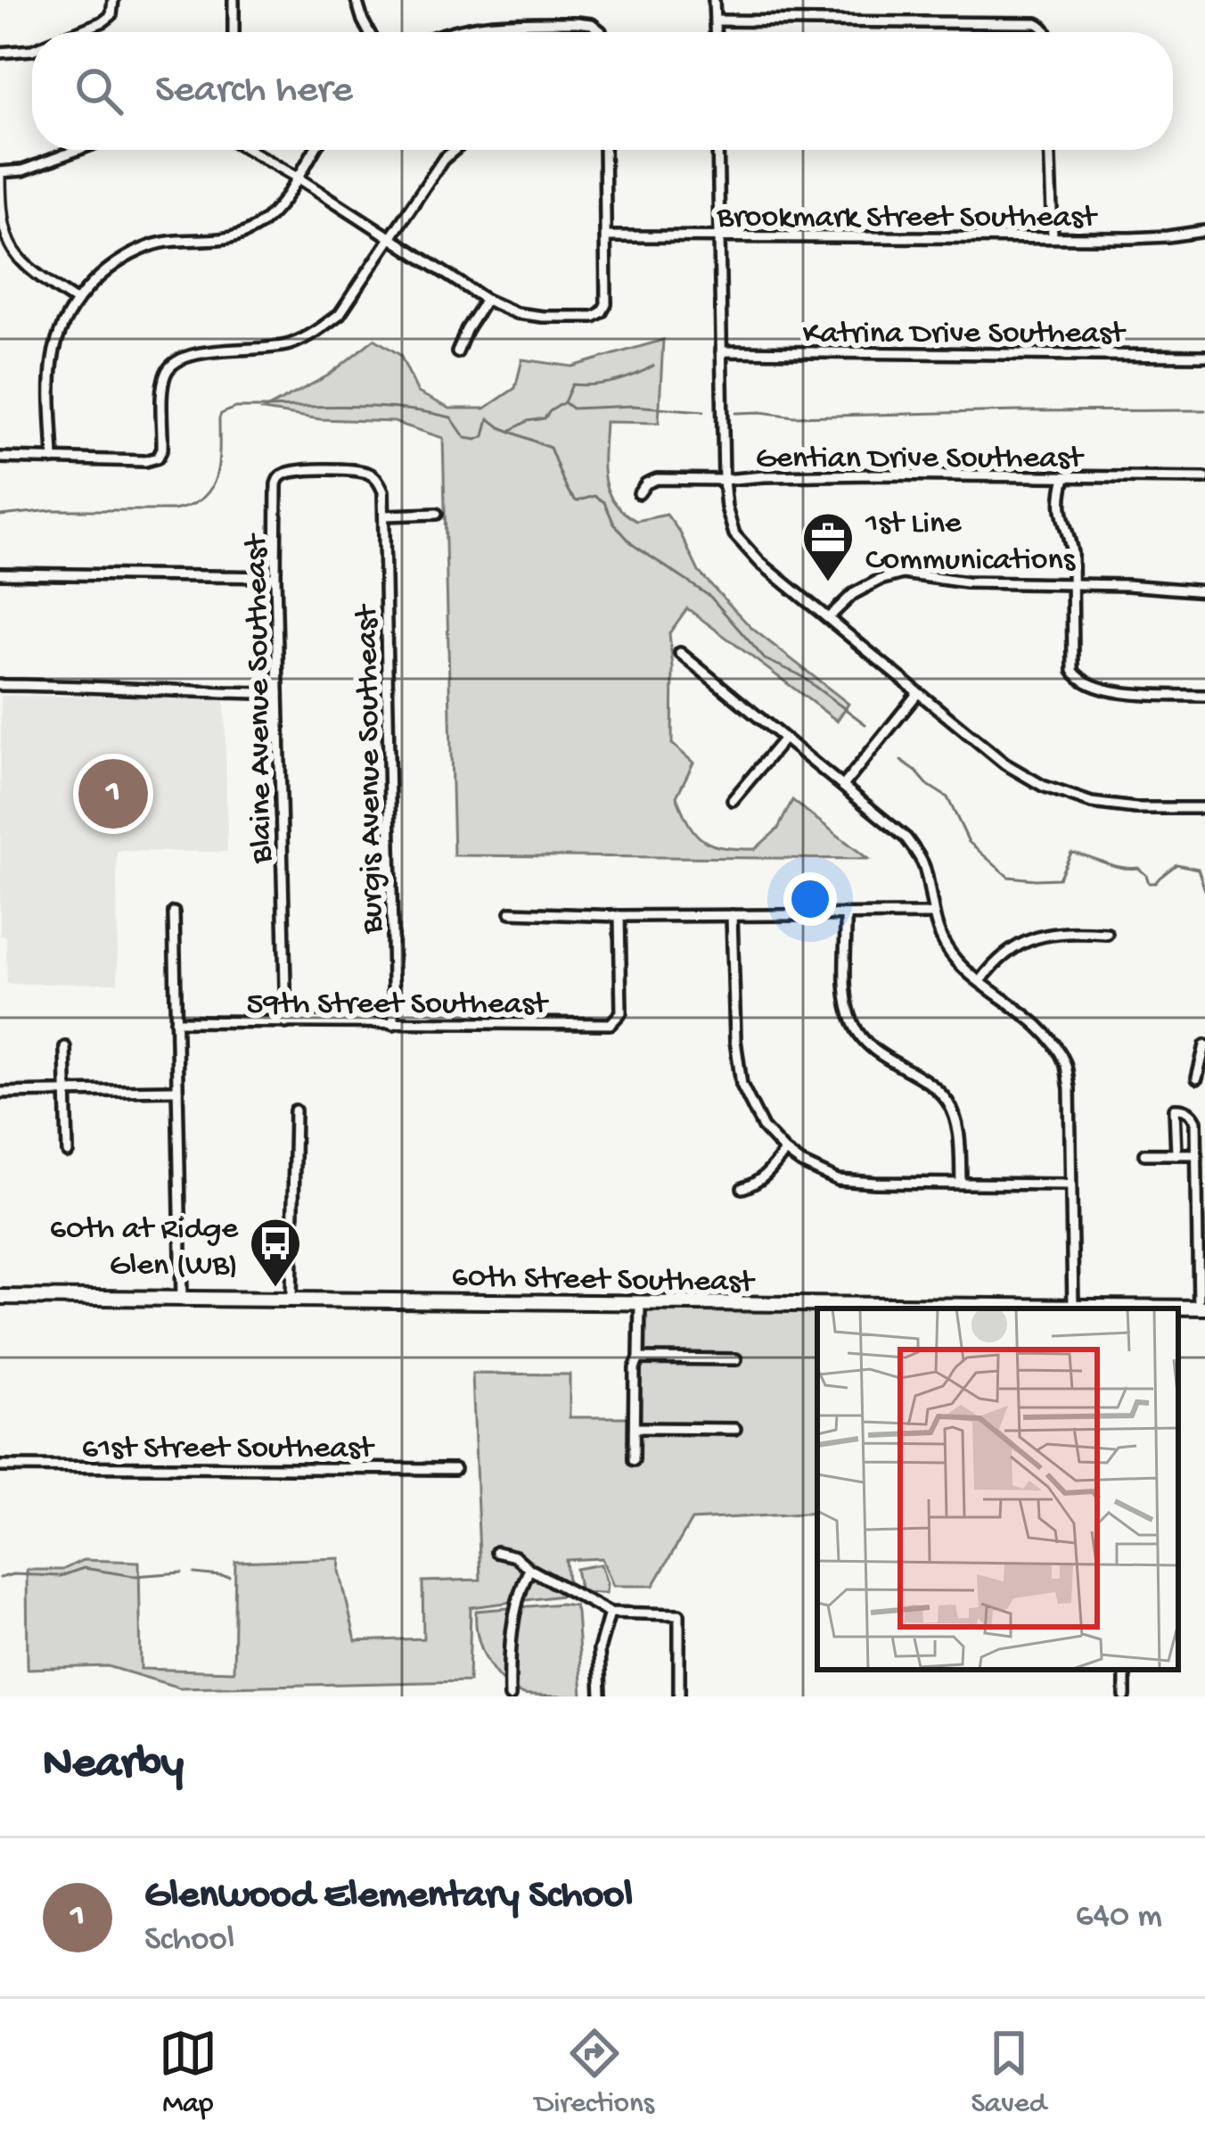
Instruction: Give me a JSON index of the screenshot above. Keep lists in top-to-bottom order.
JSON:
{
  "streets": {
    "main road": ["60th Street Southeast"],
    "street": [
      "Brookmark Street Southeast",
      "Katrina Drive Southeast",
      "Gentian Drive Southeast",
      "Blaine Avenue Southeast",
      "Burgis Avenue Southeast",
      "59th Street Southeast",
      "61st Street Southeast"
    ]
  },
  "crossings": [
    ["Blaine Avenue Southeast", "Burgis Avenue Southeast"],
    ["Blaine Avenue Southeast", "59th Street Southeast"],
    ["Burgis Avenue Southeast", "59th Street Southeast"]
  ],
  "places": {
    "office": ["1st Line Communications"],
    "bus stop": ["60th at Ridge Glen (WB)"]
  },
  "page": {
    "search": "Search here",
    "pins": "1",
    "heading": "Nearby",
    "list": [
      {
        "mark": "1",
        "name": "Glenwood Elementary School",
        "note": "School",
        "value": "640 m"
      }
    ],
    "nav": ["Map", "Directions", "Saved"]
  }
}
